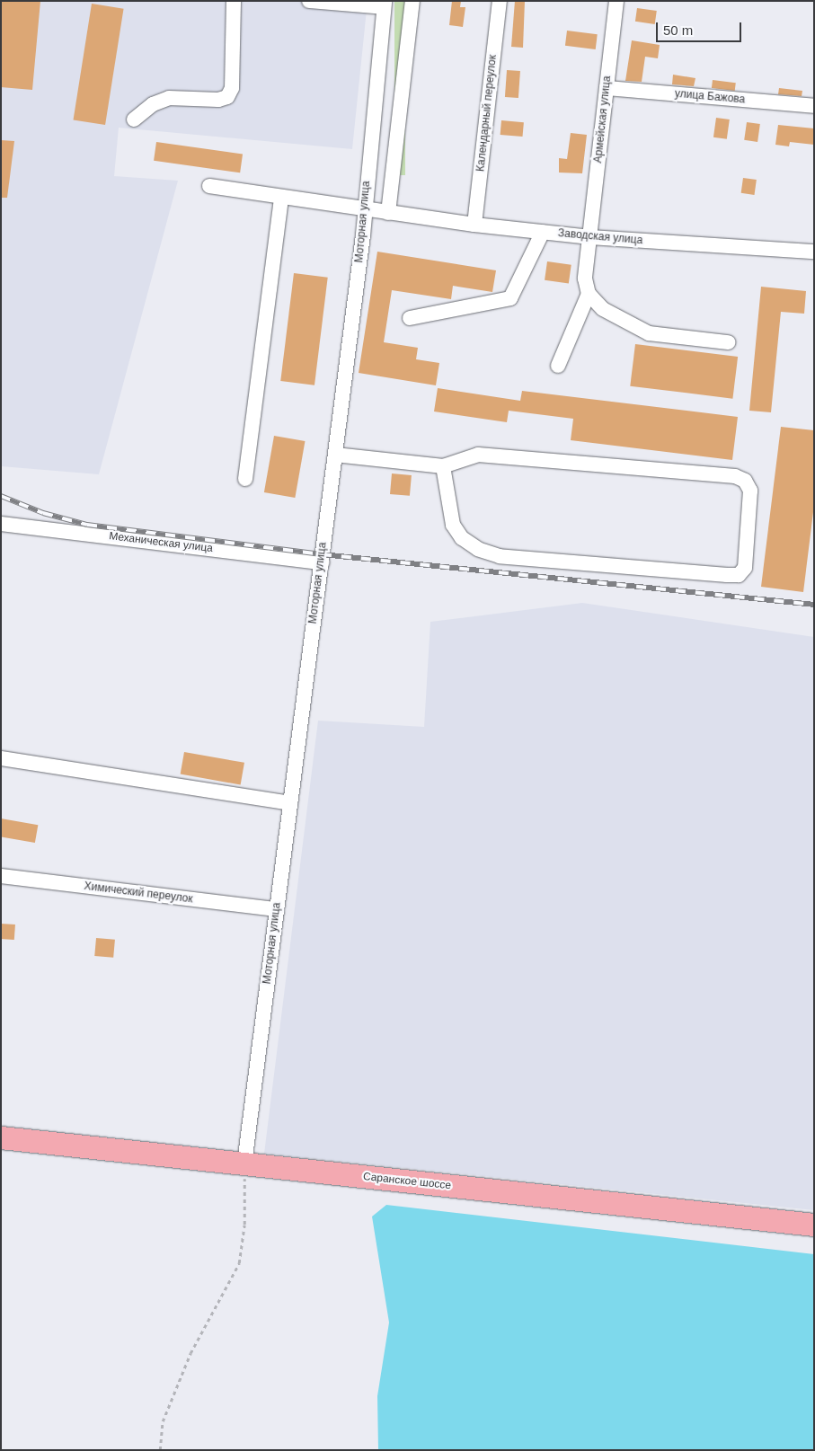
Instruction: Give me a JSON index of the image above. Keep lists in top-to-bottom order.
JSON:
{
  "streets": {
    "highway": ["Саранское шоссе"],
    "street": [
      "улица Бажова",
      "Календарный переулок",
      "Армейская улица",
      "Моторная улица",
      "Заводская улица",
      "Механическая улица",
      "Химический переулок"
    ]
  },
  "crossings": [
    ["улица Бажова", "Армейская улица"],
    ["Календарный переулок", "Заводская улица"],
    ["Армейская улица", "Заводская улица"],
    ["Моторная улица", "Заводская улица"],
    ["Моторная улица", "Механическая улица"],
    ["Моторная улица", "Химический переулок"],
    ["Моторная улица", "Саранское шоссе"]
  ],
  "scale_bar": "50 m"
}
